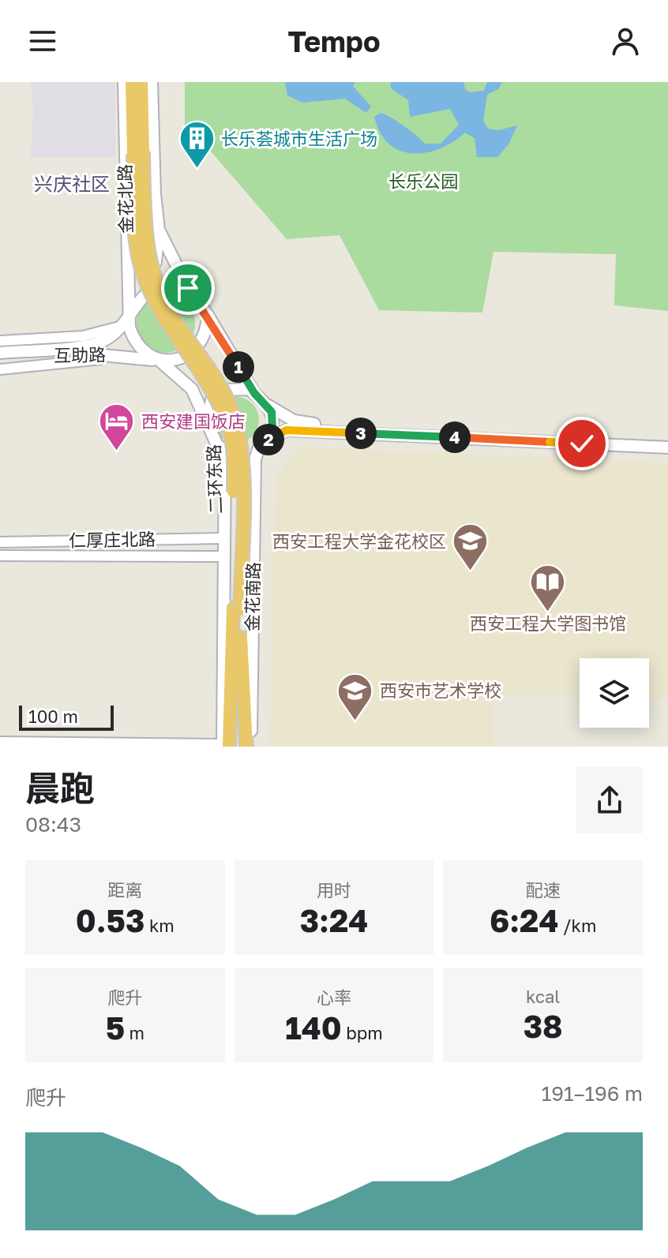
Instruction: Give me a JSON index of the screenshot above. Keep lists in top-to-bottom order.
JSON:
{
  "streets": {
    "highway": ["二环东路"],
    "main road": ["金花北路", "互助路", "金花南路"],
    "street": ["仁厚庄北路"]
  },
  "crossings": [
    ["金花北路", "互助路"],
    ["二环东路", "金花南路"],
    ["仁厚庄北路", "金花南路"]
  ],
  "districts": ["兴庆社区"],
  "parks": ["长乐公园"],
  "places": {
    "building": ["长乐荟城市生活广场"],
    "hotel": ["西安建国饭店"],
    "school or university": ["西安工程大学金花校区", "西安市艺术学校"],
    "library": ["西安工程大学图书馆"]
  },
  "scale_bar": "100 m",
  "page": {
    "header": "Tempo",
    "pins": [
      "1",
      "3",
      "4",
      "2"
    ],
    "scale": "100 m",
    "heading": ["晨跑", "08:43"],
    "stats": [
      ["距离", "0.53 km"],
      ["用时", "3:24"],
      ["配速", "6:24 /km"],
      ["爬升", "5 m"],
      ["心率", "140 bpm"],
      ["kcal", "38"]
    ],
    "chart": ["爬升", "191–196 m"]
  }
}
